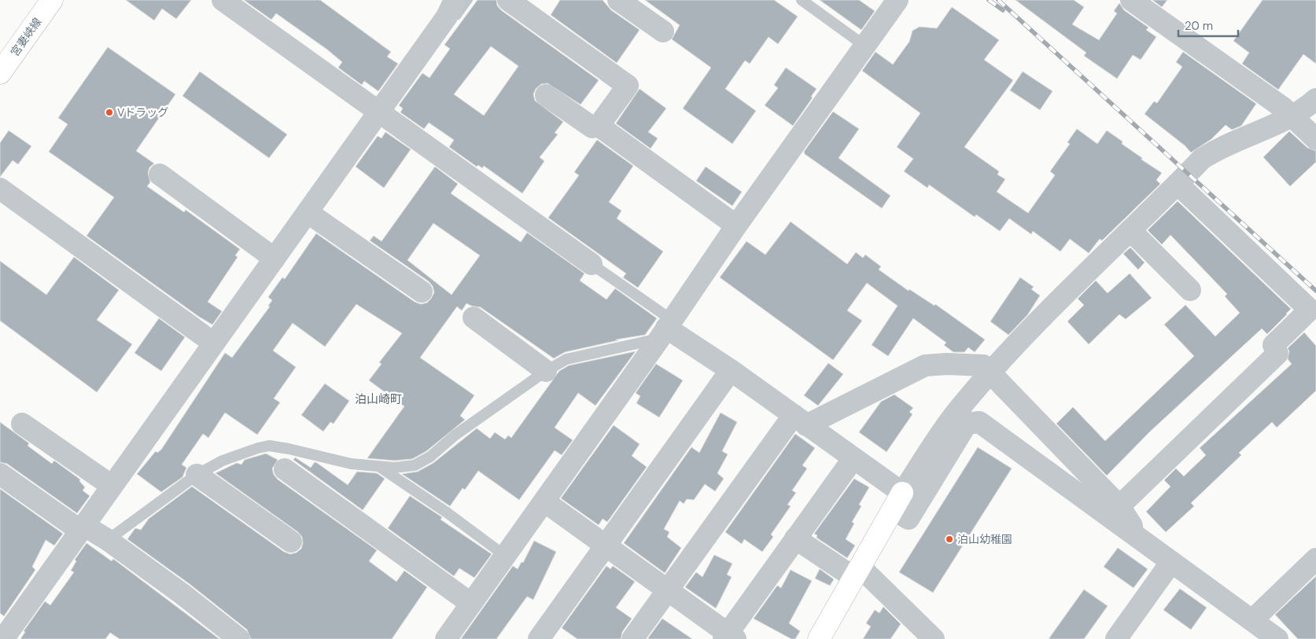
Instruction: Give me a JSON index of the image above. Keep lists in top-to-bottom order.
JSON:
{
  "streets": {
    "street": ["宮妻峡線"]
  },
  "districts": ["泊山崎町"],
  "places": ["Vドラッグ", "泊山幼稚園"],
  "scale_bar": "20 m"
}
